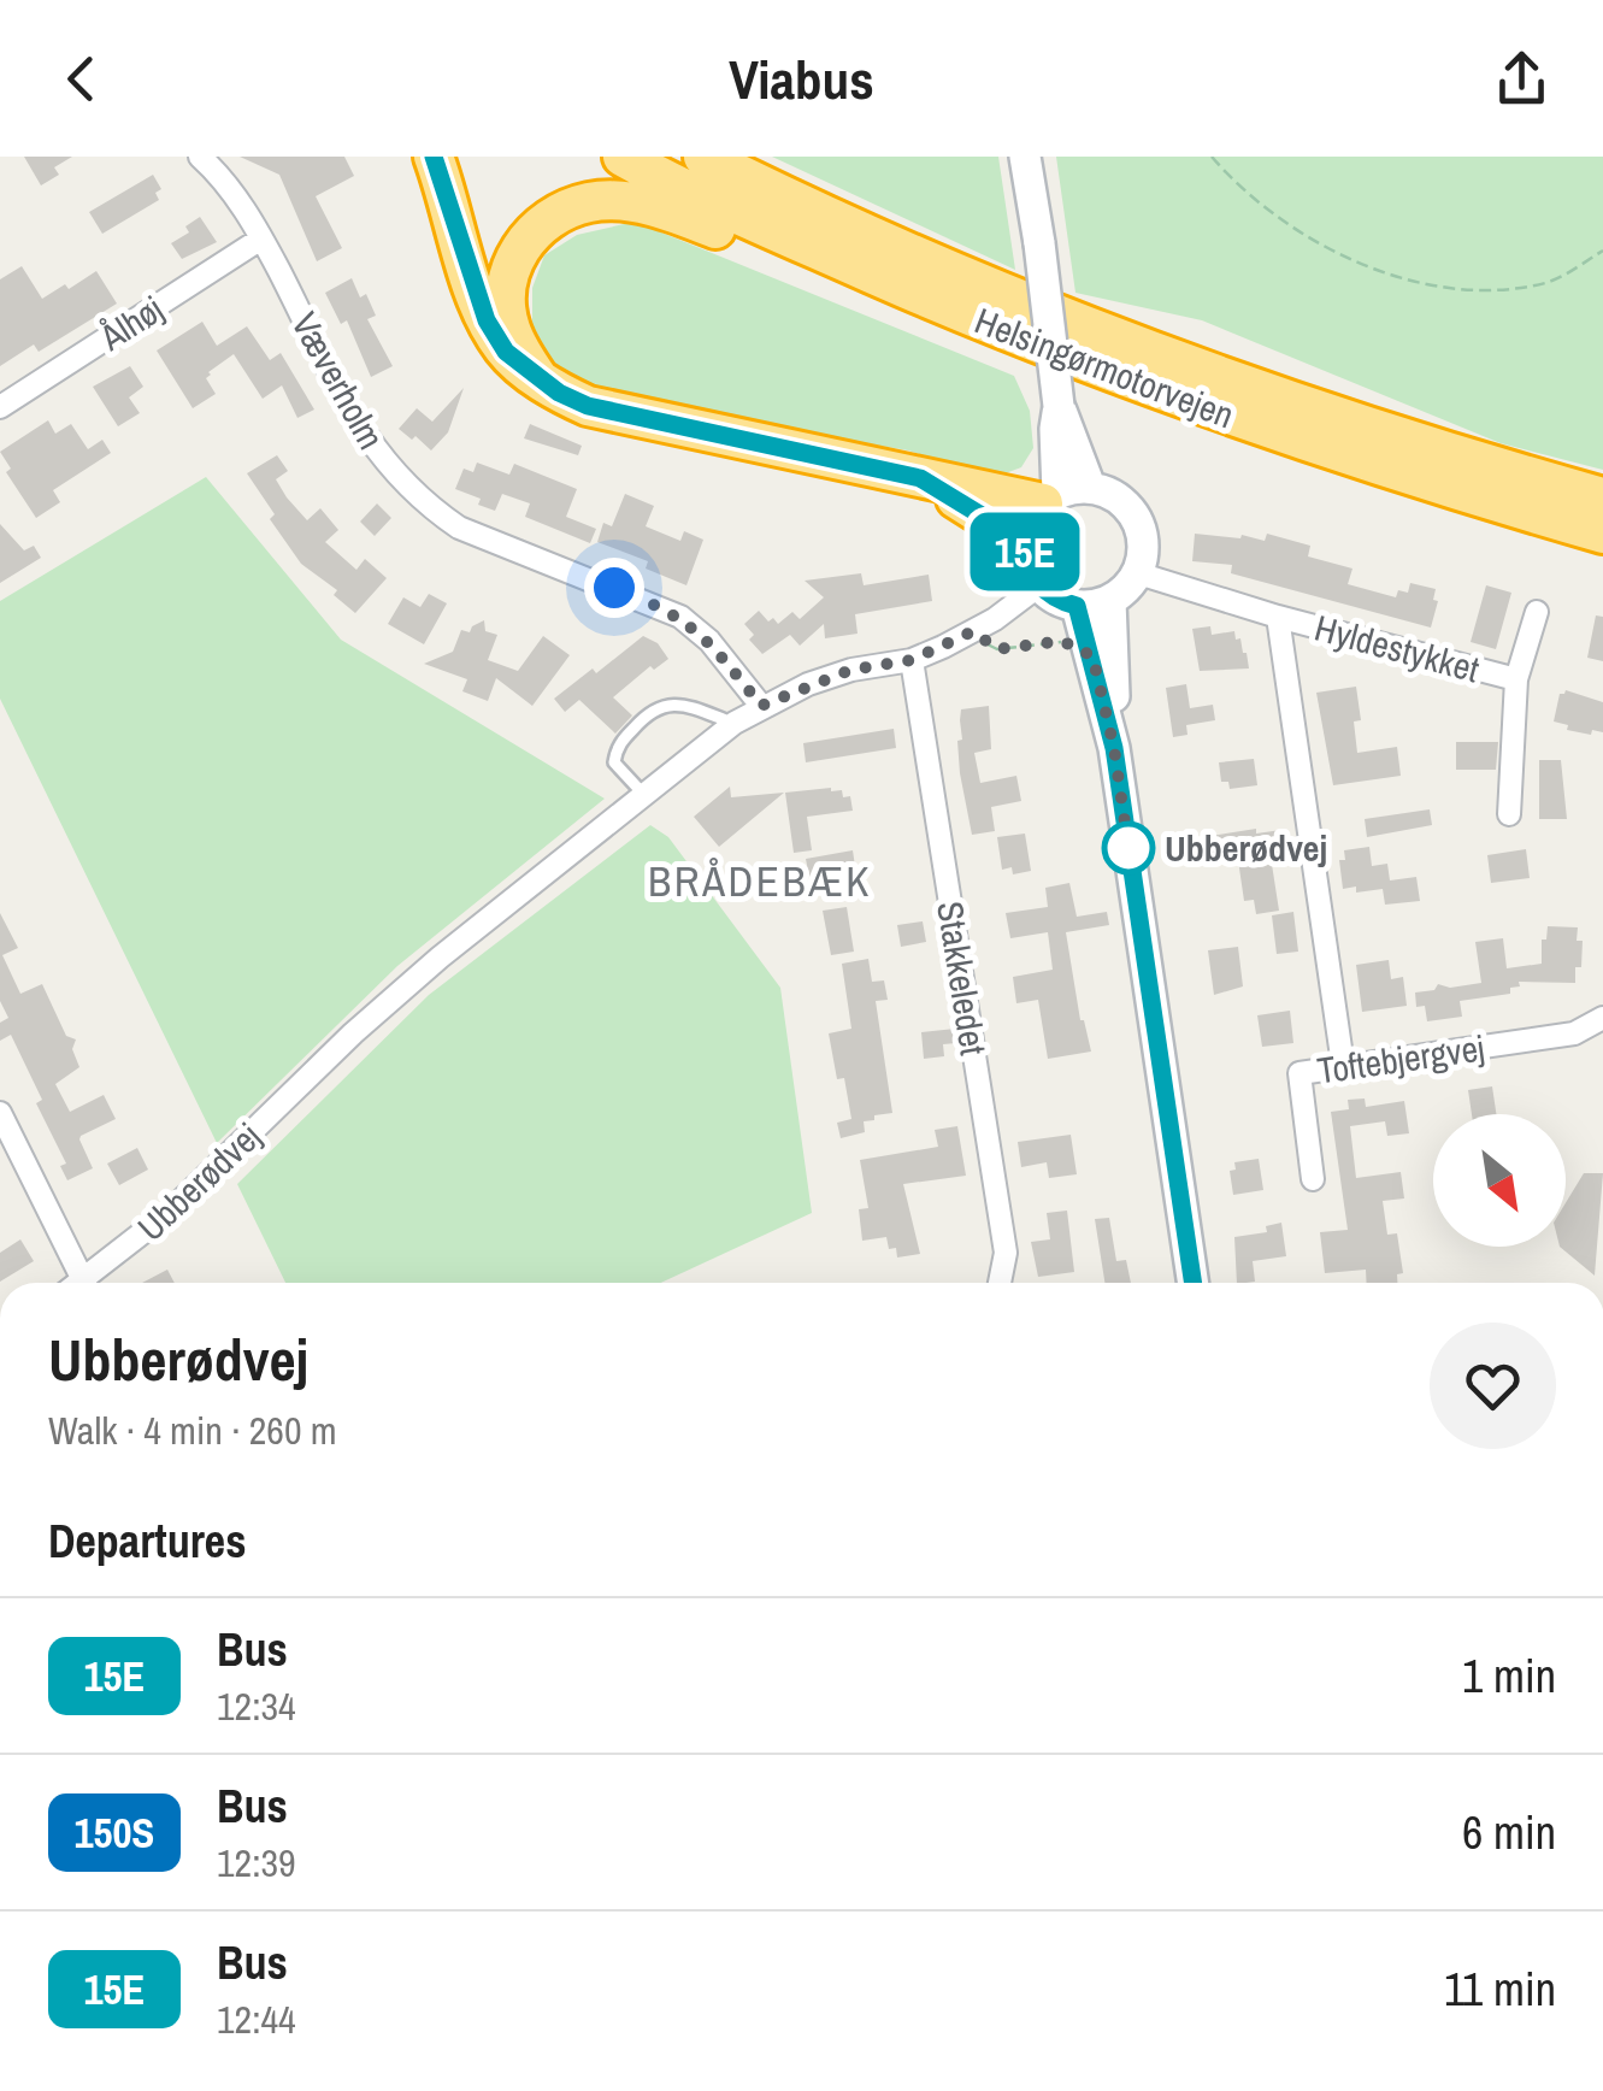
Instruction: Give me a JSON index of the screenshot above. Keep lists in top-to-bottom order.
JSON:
{
  "streets": {
    "highway": ["Helsingørmotorvejen"],
    "street": [
      "Ålhøj",
      "Væverholm",
      "Hyldestykket",
      "Stakkeledet",
      "Toftebjergvej",
      "Ubberødvej"
    ]
  },
  "crossings": [
    ["Ålhøj", "Væverholm"],
    ["Væverholm", "Ubberødvej"],
    ["Hyldestykket", "Toftebjergvej"],
    ["Hyldestykket", "Ubberødvej"],
    ["Stakkeledet", "Ubberødvej"]
  ],
  "districts": ["BRÅDEBÆK"],
  "places": ["Ubberødvej"],
  "lines": ["bus line 15E"],
  "north": "bottom right",
  "page": {
    "header": "Viabus",
    "on_map": "15E",
    "heading": [
      ["Ubberødvej", "Walk · 4 min · 260 m"],
      "Departures"
    ],
    "list": [
      {
        "mark": "15E",
        "name": "Bus",
        "note": "12:34",
        "value": "1 min"
      },
      {
        "mark": "150S",
        "name": "Bus",
        "note": "12:39",
        "value": "6 min"
      },
      {
        "mark": "15E",
        "name": "Bus",
        "note": "12:44",
        "value": "11 min"
      }
    ]
  }
}
